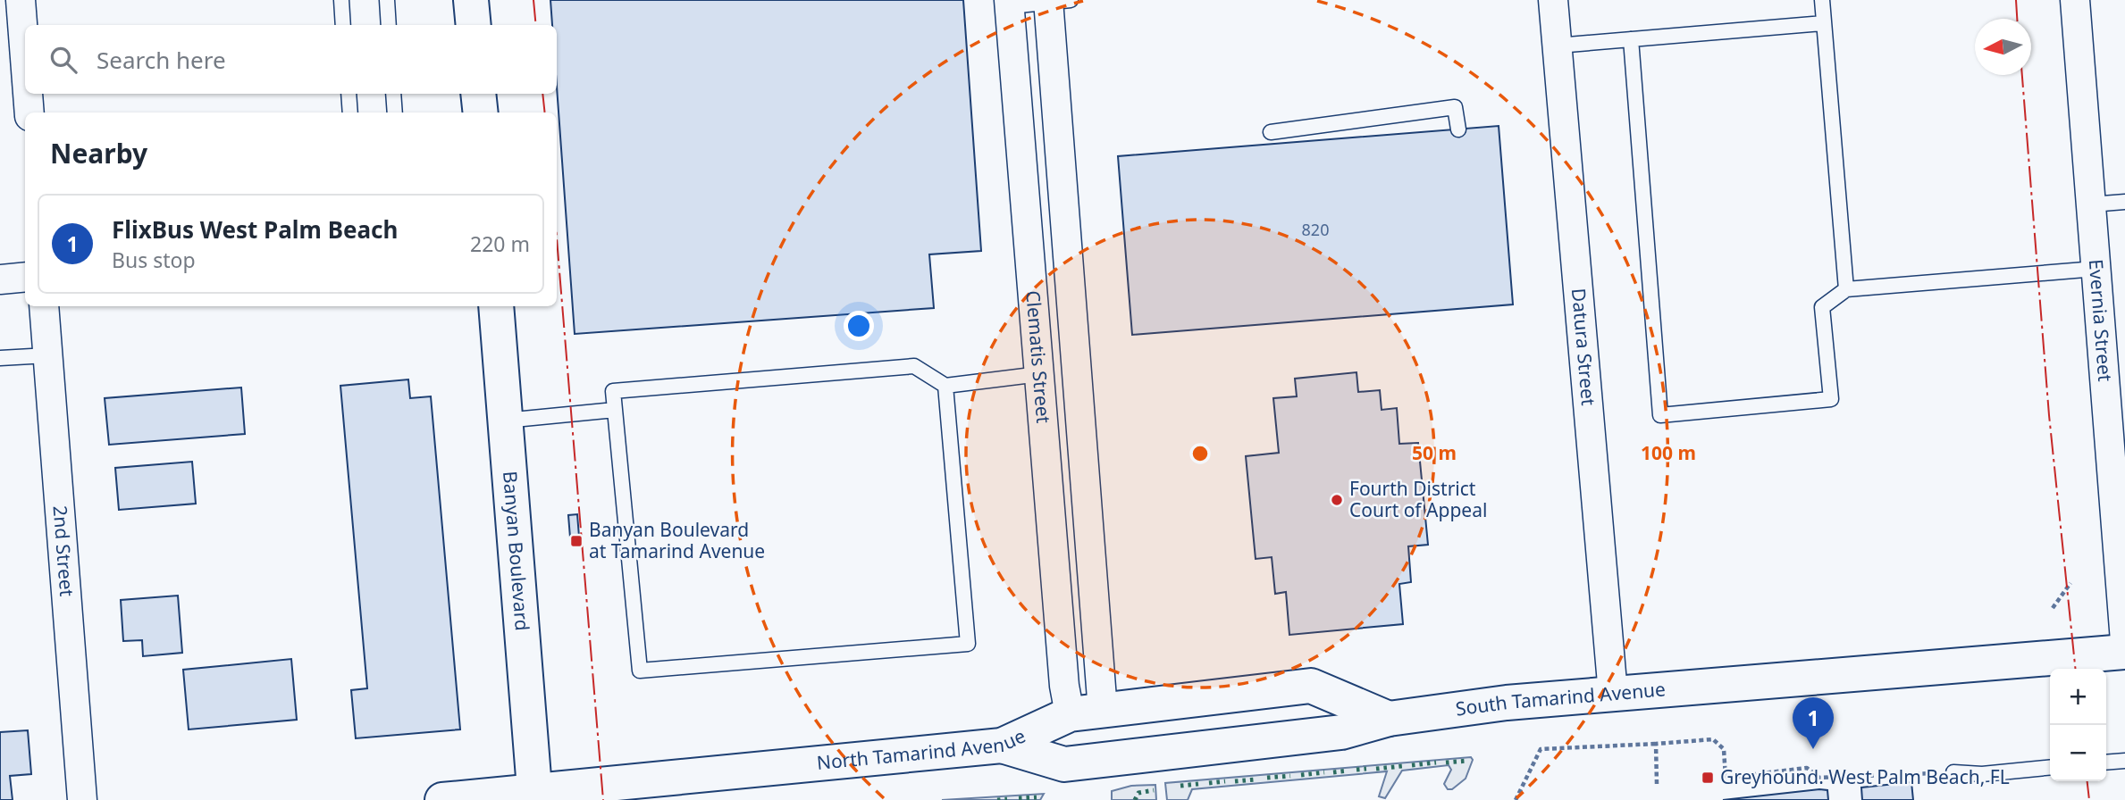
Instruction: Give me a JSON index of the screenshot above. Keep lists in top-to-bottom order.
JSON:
{
  "streets": {
    "street": [
      "Evernia Street",
      "Datura Street",
      "Clematis Street",
      "2nd Street",
      "Banyan Boulevard",
      "South Tamarind Avenue",
      "North Tamarind Avenue"
    ]
  },
  "crossings": [
    ["Datura Street", "South Tamarind Avenue"],
    ["Clematis Street", "North Tamarind Avenue"],
    ["Banyan Boulevard", "North Tamarind Avenue"],
    ["South Tamarind Avenue", "North Tamarind Avenue"]
  ],
  "places": {
    "other": ["Fourth District Court of Appeal"],
    "transit": ["Banyan Boulevard at Tamarind Avenue", "Greyhound. West Palm Beach, FL"]
  },
  "house_numbers": ["820"],
  "north": "left",
  "page": {
    "search": "Search here",
    "heading": "Nearby",
    "list": [
      {
        "mark": "1",
        "name": "FlixBus West Palm Beach",
        "note": "Bus stop",
        "value": "220 m"
      }
    ],
    "map_buttons": ["+", "−"],
    "pins": "1"
  },
  "rings": ["50 m", "100 m"]
}
